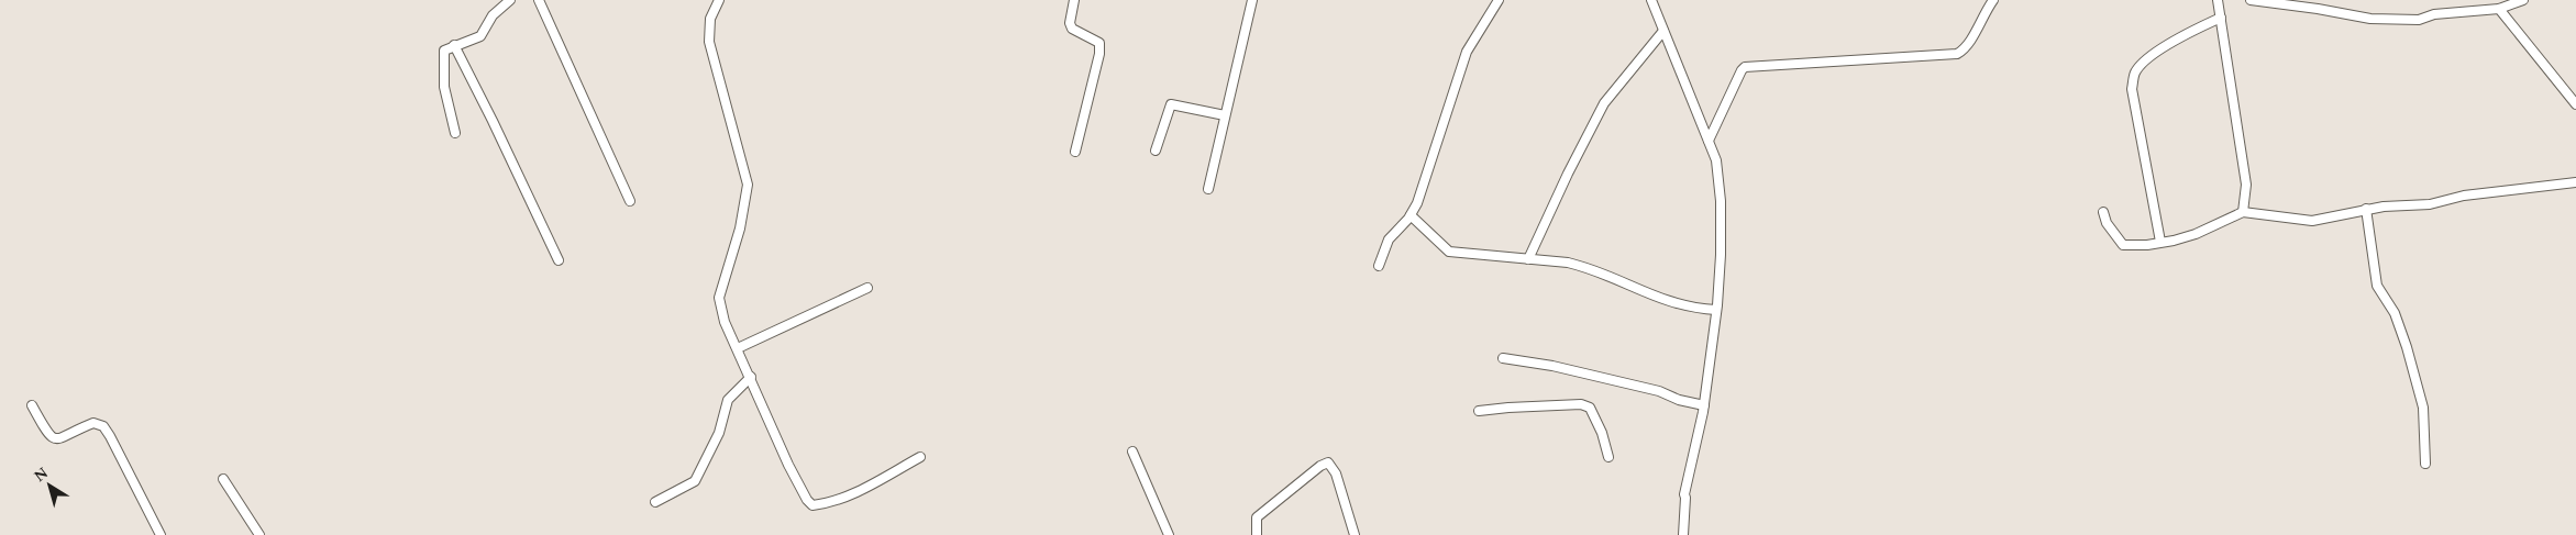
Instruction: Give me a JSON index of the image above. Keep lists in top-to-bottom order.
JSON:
{
  "north": "top left"
}
